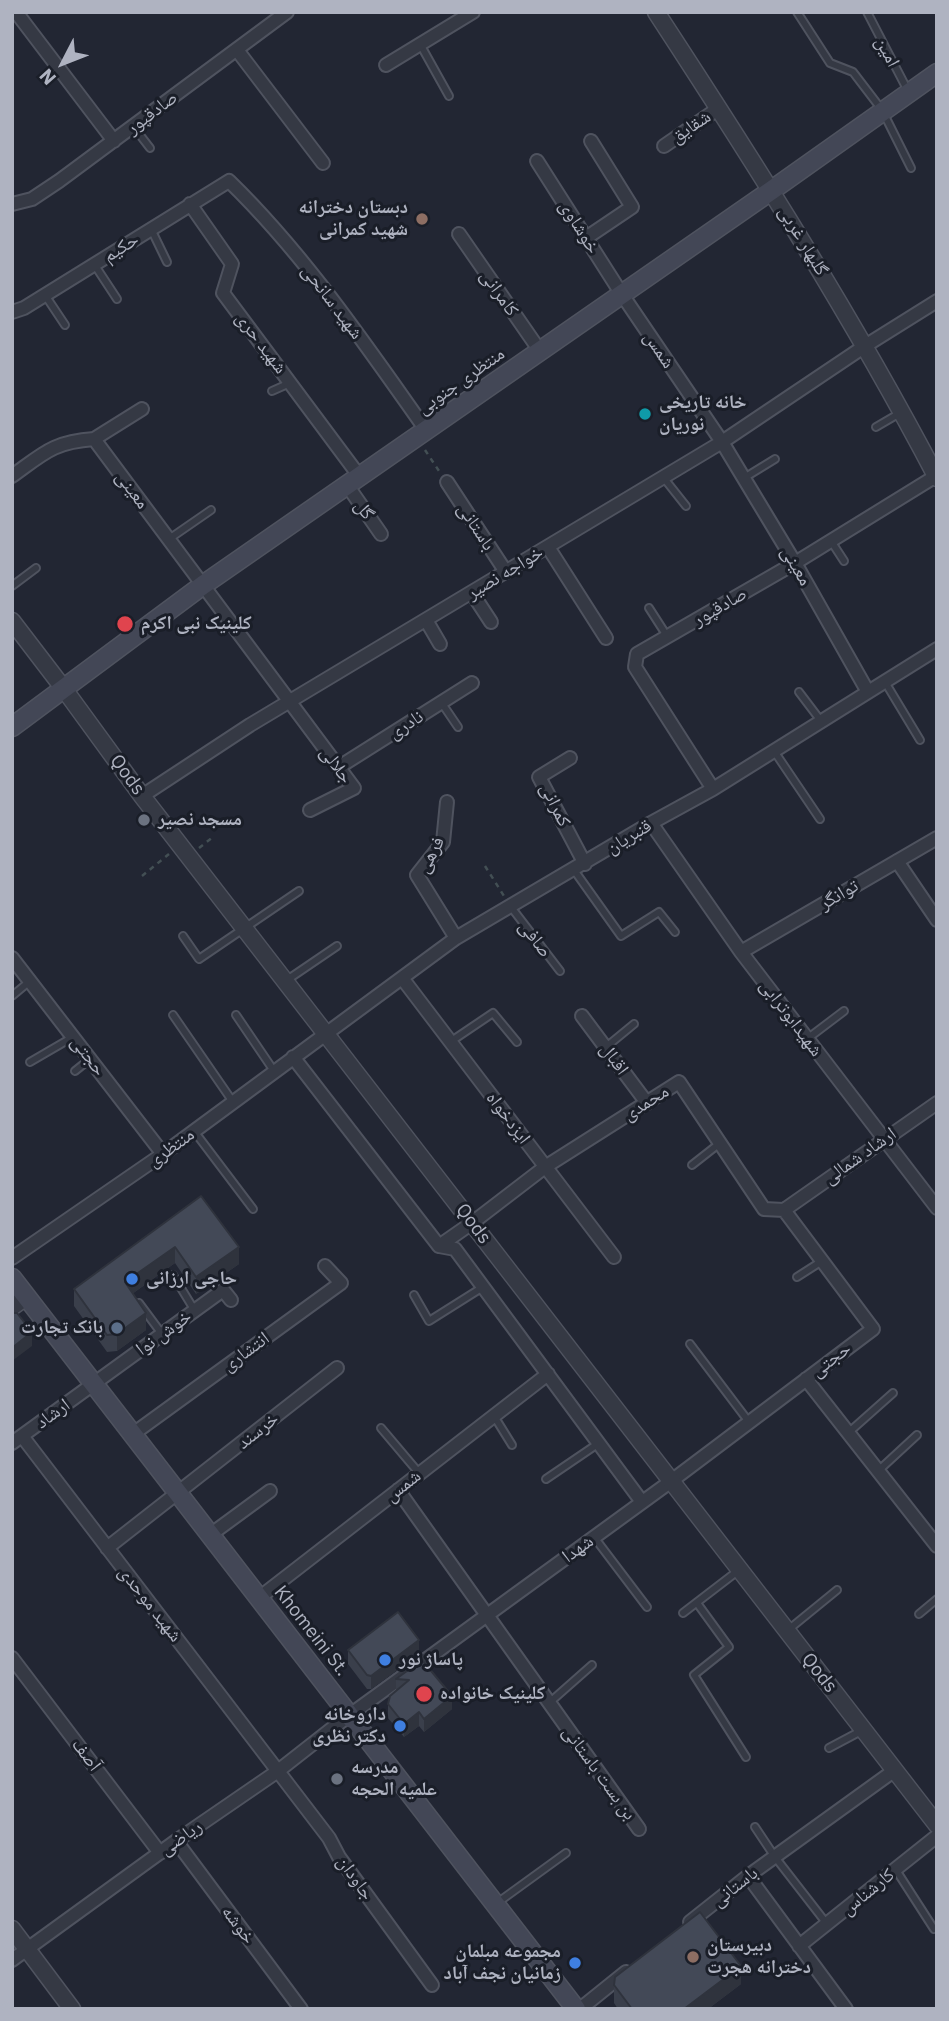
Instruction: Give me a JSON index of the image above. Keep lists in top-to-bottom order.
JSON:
{
  "streets": {
    "main road": ["منتظری جنوبی", "Khomeini St."],
    "street": [
      "صادقپور",
      "شقایق",
      "خوشاوی",
      "گلبهار غربی",
      "حکیم",
      "کامرانی",
      "شهید سانحی",
      "شهید حری",
      "شمس",
      "معینی",
      "گل",
      "باستانی",
      "خواجه نصیر",
      "نادری",
      "جلالی",
      "Qods",
      "کمرانی",
      "قنبریان",
      "فرهی",
      "توانگر",
      "شهیدابوترابی",
      "حجتی",
      "اقبال",
      "محمدی",
      "ایزدخواه",
      "منتظری",
      "ارشاد شمالی",
      "خوش نوا",
      "انتشاری",
      "ارشاد",
      "خرسند",
      "شهدا",
      "شهید موحدی",
      "آصف",
      "بن بست باستانی",
      "ریاضی",
      "جاودان",
      "کارشناس",
      "خوشه"
    ],
    "lane": ["امین", "صافی"]
  },
  "crossings": [
    ["امین", "منتظری جنوبی"],
    ["صادقپور", "گلبهار غربی"],
    ["صادقپور", "معینی"],
    ["صادقپور", "قنبریان"],
    ["شقایق", "گلبهار غربی"],
    ["خوشاوی", "شمس"],
    ["خوشاوی", "منتظری جنوبی"],
    ["گلبهار غربی", "منتظری جنوبی"],
    ["گلبهار غربی", "خواجه نصیر"],
    ["حکیم", "شهید سانحی"],
    ["حکیم", "شهید حری"],
    ["کامرانی", "منتظری جنوبی"],
    ["شهید سانحی", "منتظری جنوبی"],
    ["شهید حری", "منتظری جنوبی"],
    ["شهید حری", "گل"],
    ["شمس", "منتظری جنوبی"],
    ["شمس", "معینی"],
    ["شمس", "خواجه نصیر"],
    ["شمس", "Khomeini St."],
    ["منتظری جنوبی", "معینی"],
    ["منتظری جنوبی", "گل"],
    ["منتظری جنوبی", "جلالی"],
    ["منتظری جنوبی", "Qods"],
    ["معینی", "خواجه نصیر"],
    ["معینی", "جلالی"],
    ["معینی", "قنبریان"],
    ["باستانی", "خواجه نصیر"],
    ["باستانی", "Qods"],
    ["خواجه نصیر", "جلالی"],
    ["خواجه نصیر", "Qods"],
    ["نادری", "جلالی"],
    ["Qods", "قنبریان"],
    ["Qods", "حجتی"],
    ["Qods", "محمدی"],
    ["Qods", "منتظری"],
    ["Qods", "شهدا"],
    ["کمرانی", "قنبریان"],
    ["قنبریان", "فرهی"],
    ["قنبریان", "صافی"],
    ["قنبریان", "شهیدابوترابی"],
    ["قنبریان", "ایزدخواه"],
    ["قنبریان", "منتظری"],
    ["توانگر", "شهیدابوترابی"],
    ["شهیدابوترابی", "ارشاد شمالی"],
    ["حجتی", "محمدی"],
    ["حجتی", "منتظری"],
    ["حجتی", "ارشاد شمالی"],
    ["حجتی", "شهدا"],
    ["اقبال", "محمدی"],
    ["محمدی", "ایزدخواه"],
    ["محمدی", "ارشاد شمالی"],
    ["خوش نوا", "ارشاد"],
    ["خوش نوا", "Khomeini St."],
    ["انتشاری", "Khomeini St."],
    ["ارشاد", "شهید موحدی"],
    ["ارشاد", "Khomeini St."],
    ["خرسند", "شهید موحدی"],
    ["خرسند", "Khomeini St."],
    ["شهدا", "Khomeini St."],
    ["شهدا", "بن بست باستانی"],
    ["شهدا", "ریاضی"],
    ["شهید موحدی", "ریاضی"],
    ["شهید موحدی", "جاودان"],
    ["Khomeini St.", "ریاضی"],
    ["آصف", "ریاضی"],
    ["ریاضی", "جاودان"],
    ["ریاضی", "خوشه"]
  ],
  "places": [
    "دبستان دخترانه شهید کمرانی",
    "خانه تاریخی نوریان",
    "کلینیک نبی اکرم",
    "مسجد نصیر",
    "حاجی ارزانی",
    "بانک تجارت",
    "پاساژ نور",
    "کلینیک خانواده",
    "داروخانه دکتر نظری",
    "مدرسه علمیه الحجه",
    "دبیرستان دخترانه هجرت",
    "مجموعه مبلمان زمانیان نجف آباد"
  ],
  "north": "bottom left"
}
